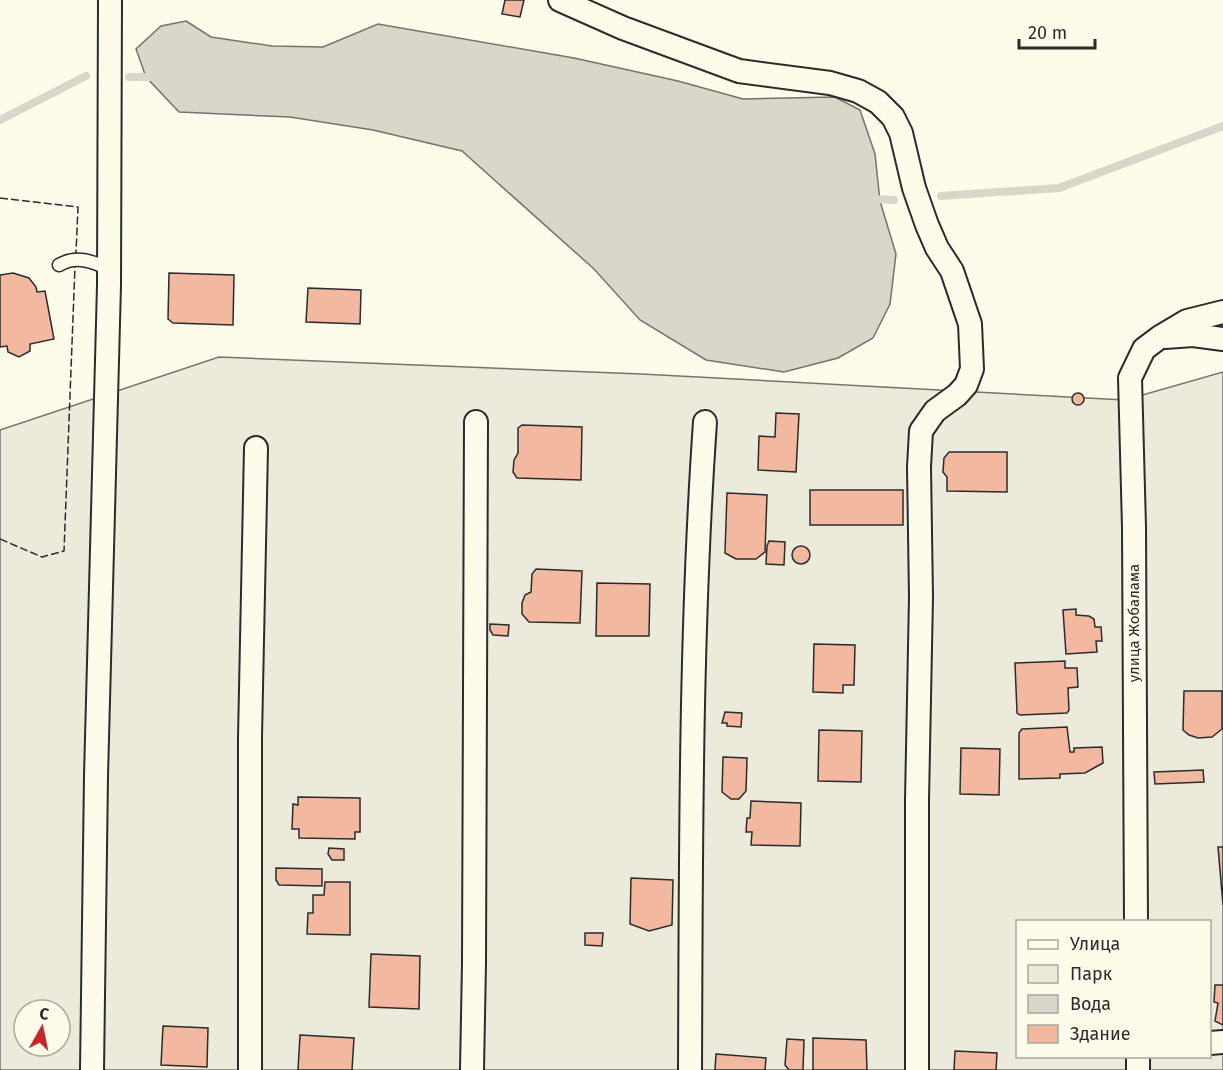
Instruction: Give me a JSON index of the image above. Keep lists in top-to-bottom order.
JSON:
{
  "streets": {
    "street": ["улица Жобалама"]
  },
  "legend": [
    "Улица",
    "Парк",
    "Вода",
    "Здание"
  ],
  "scale_bar": "20 m",
  "north": "top"
}
